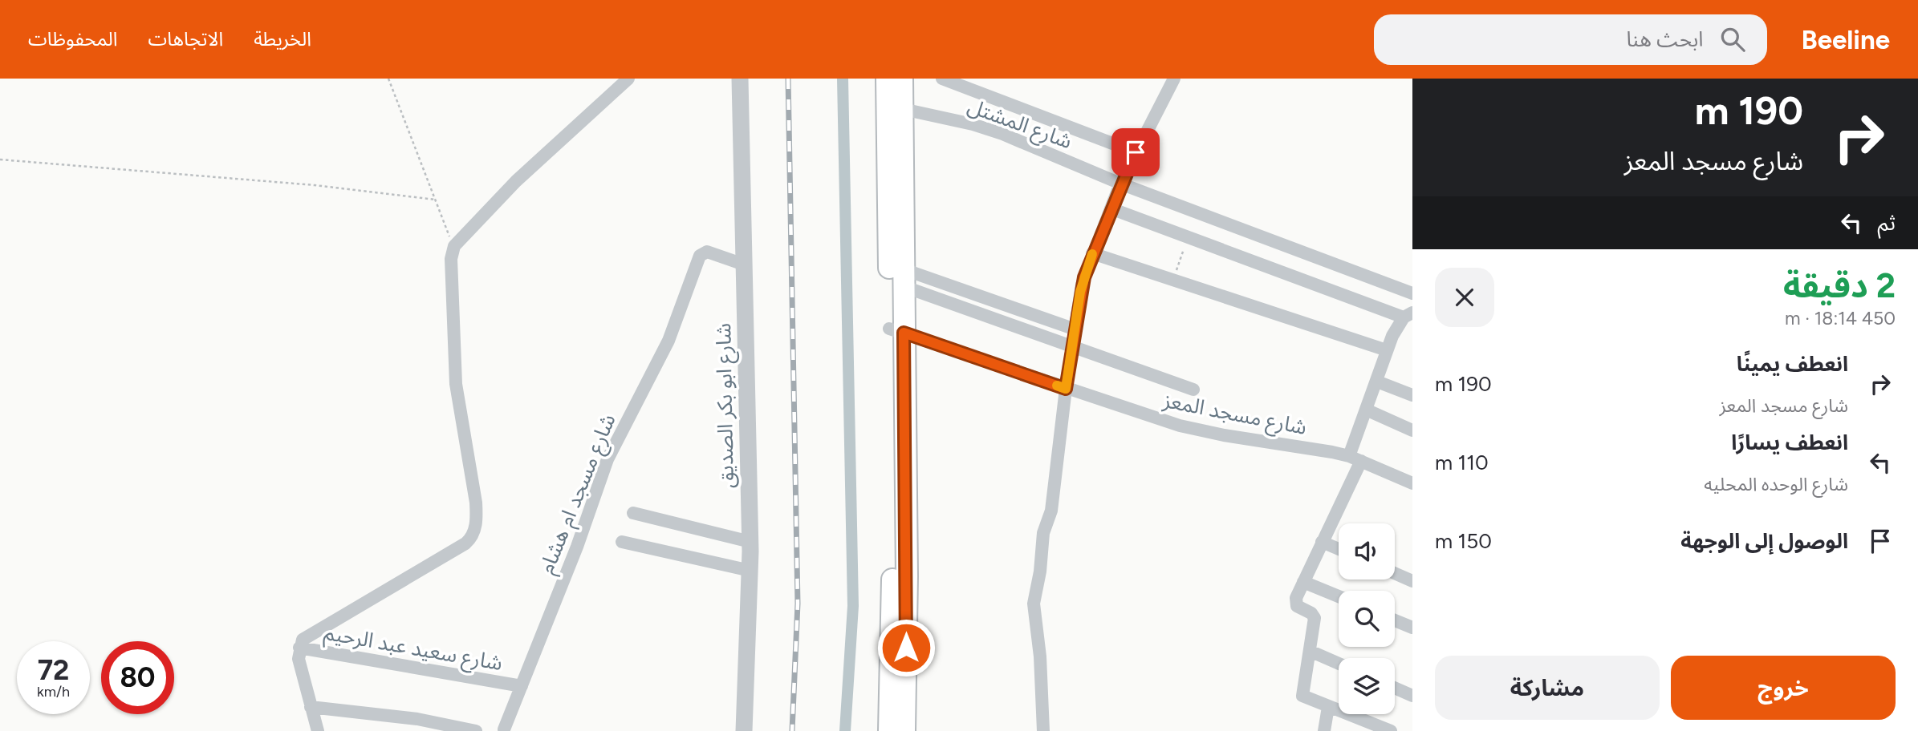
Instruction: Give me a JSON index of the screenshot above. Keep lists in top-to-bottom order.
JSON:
{
  "streets": {
    "street": [
      "شارع المشتل",
      "شارع ابو بكر الصديق",
      "شارع مسجد المعز",
      "شارع مسجد ام هشام",
      "شارع سعيد عبد الرحيم"
    ]
  },
  "crossings": [
    ["شارع ابو بكر الصديق", "شارع مسجد ام هشام"],
    ["شارع مسجد ام هشام", "شارع سعيد عبد الرحيم"]
  ],
  "page": {
    "header": "Beeline",
    "search": "ابحث هنا",
    "nav": ["الخريطة", "الاتجاهات", "المحفوظات"],
    "turn": ["190 m", "شارع مسجد المعز"],
    "then": "ثم",
    "heading": ["2 دقيقة", "450 m · 18:14"],
    "list": [
      {
        "name": "انعطف يمينًا",
        "note": "شارع مسجد المعز",
        "value": "190 m"
      },
      {
        "name": "انعطف يسارًا",
        "note": "شارع الوحده المحليه",
        "value": "110 m"
      },
      {
        "name": "الوصول إلى الوجهة",
        "value": "150 m"
      }
    ],
    "speed": "72 km/h",
    "limit": "80",
    "buttons": ["خروج", "مشاركة"]
  }
}
